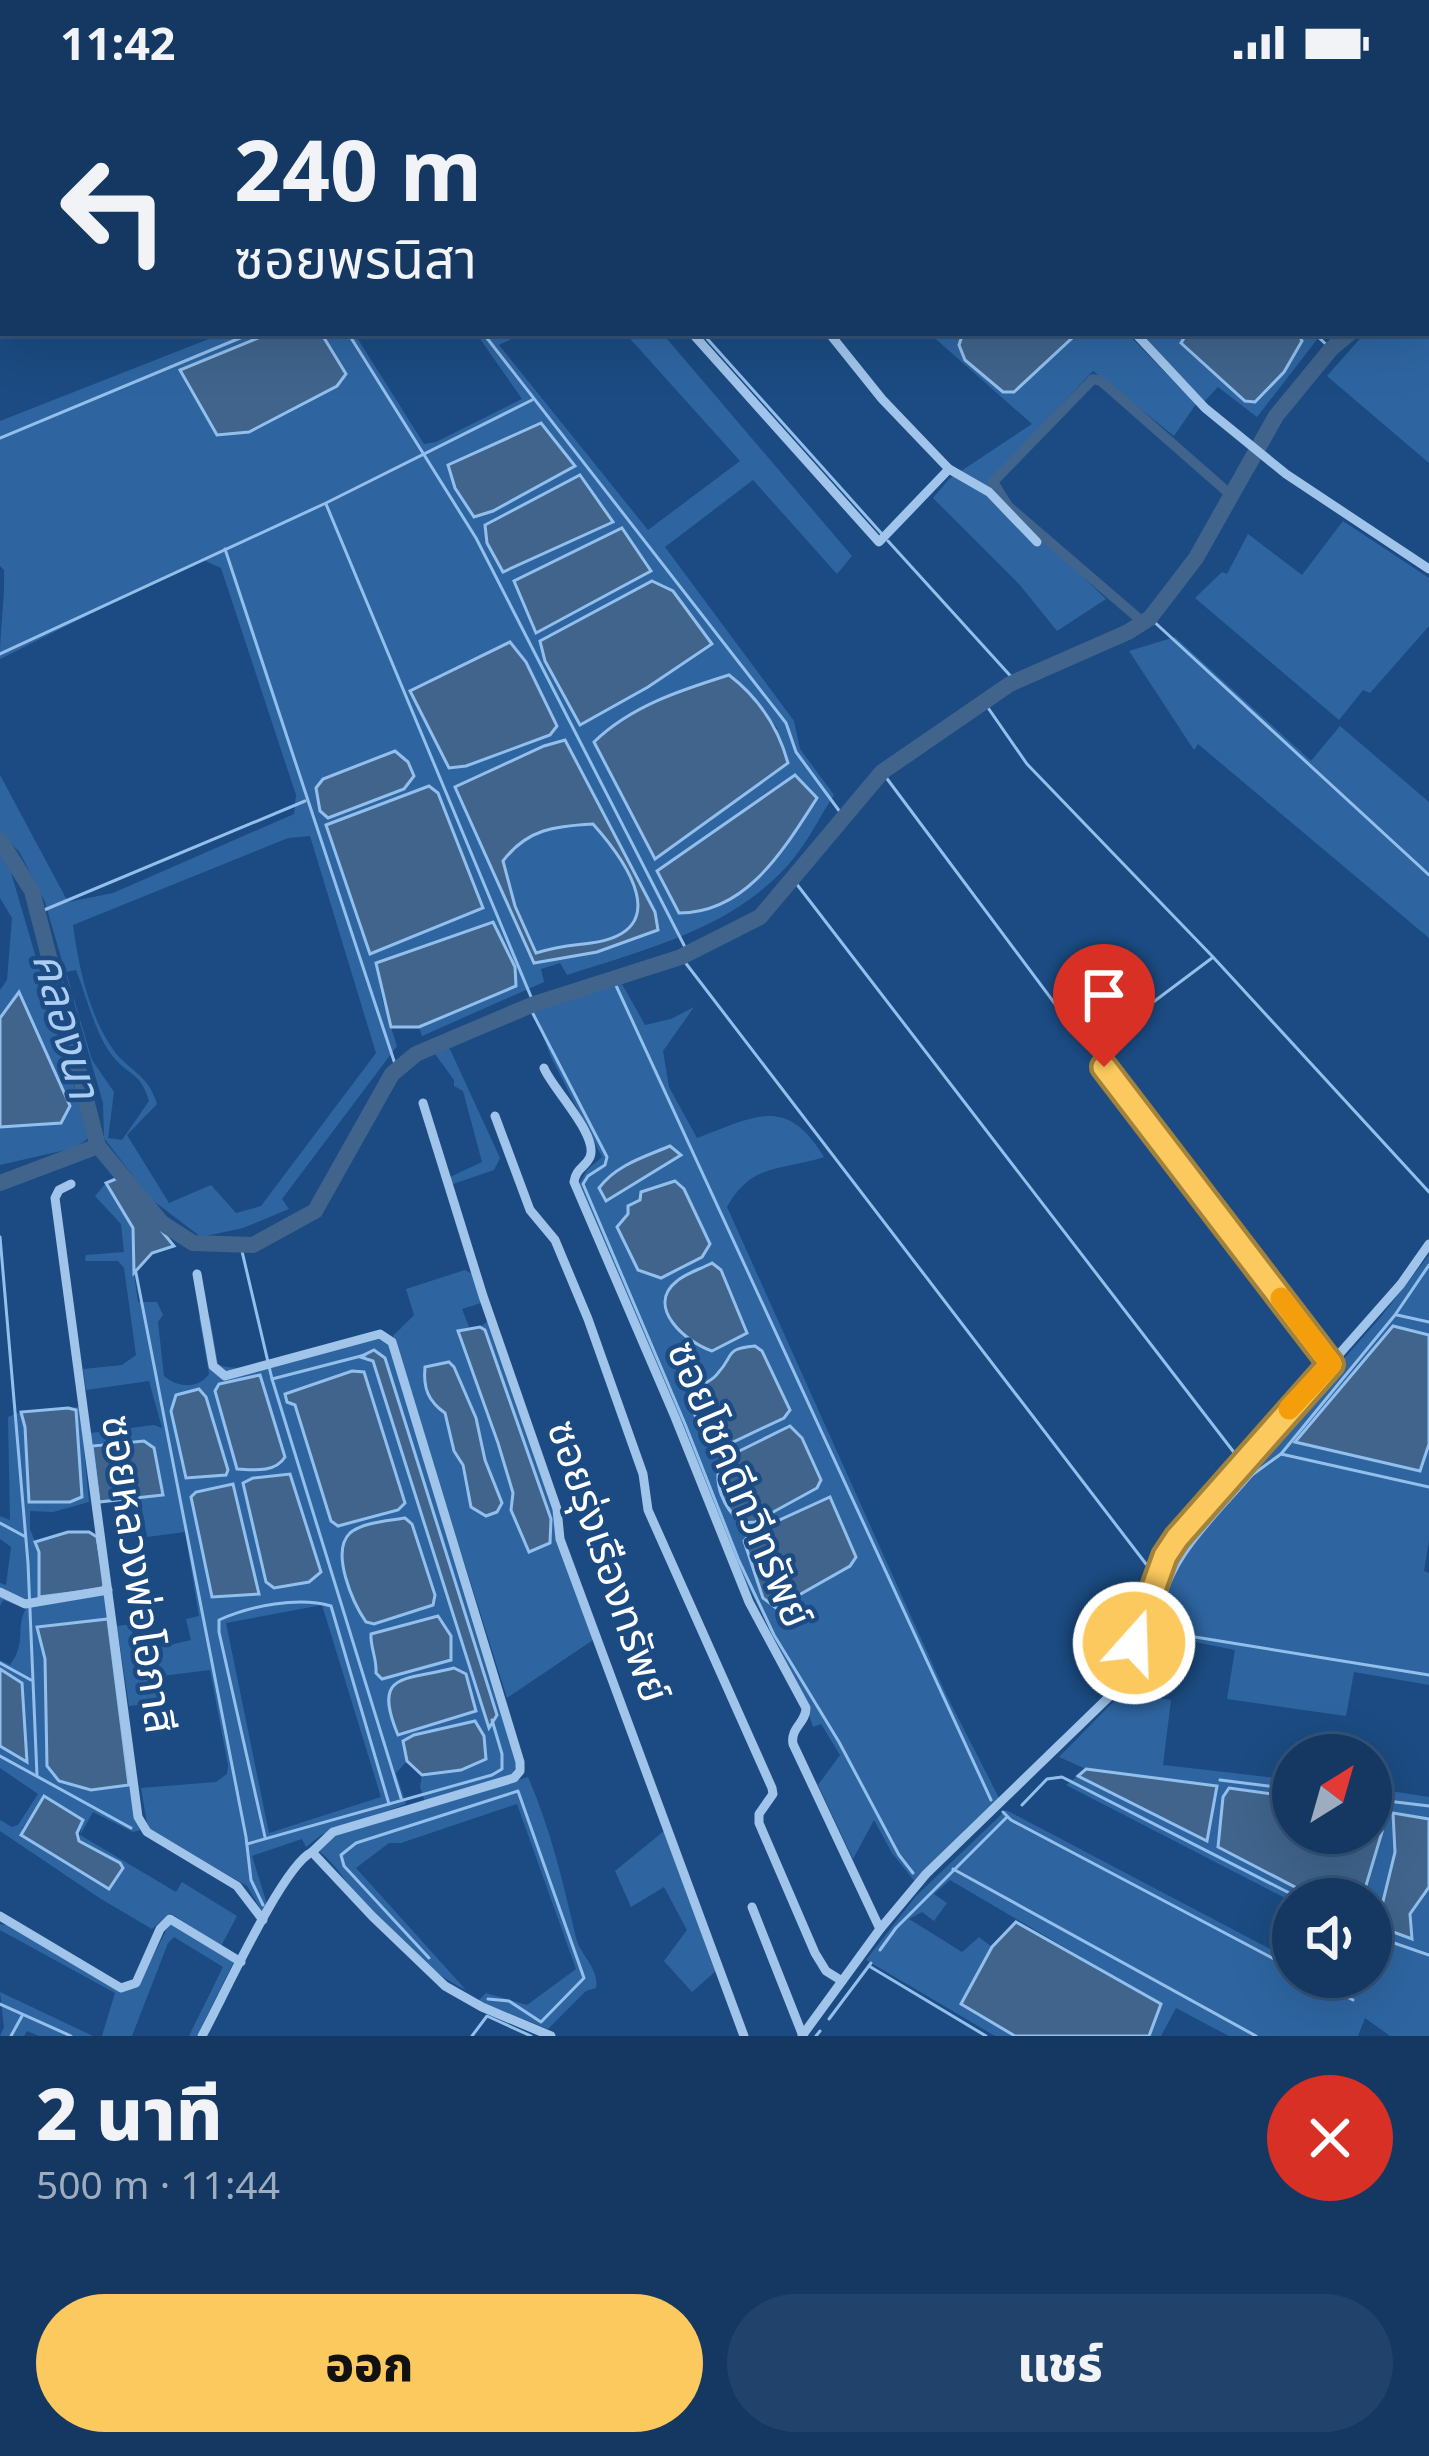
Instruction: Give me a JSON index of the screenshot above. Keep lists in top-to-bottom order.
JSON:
{
  "streets": {
    "street": ["ซอยโชคดีทวีทรัพย์", "ซอยรุ่งเรืองทรัพย์", "ซอยหลวงพ่อโอภาสี"]
  },
  "water": ["คลองนา"],
  "north": "top right",
  "page": {
    "status": "11:42",
    "turn": ["240 m", "ซอยพรนิสา"],
    "heading": ["2 นาที", "500 m · 11:44"],
    "buttons": ["ออก", "แชร์"]
  }
}
